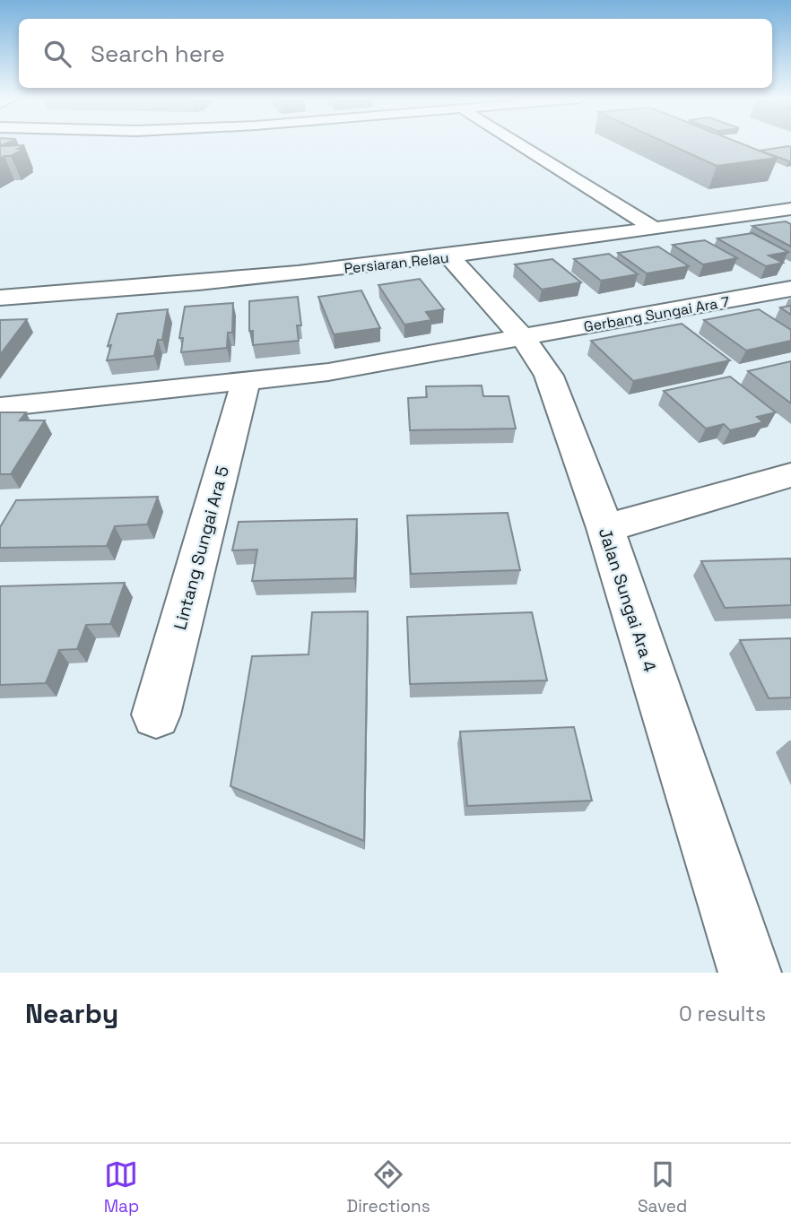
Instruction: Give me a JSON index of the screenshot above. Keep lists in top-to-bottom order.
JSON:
{
  "streets": {
    "street": [
      "Persiaran Relau",
      "Gerbang Sungai Ara 7",
      "Lintang Sungai Ara 5",
      "Jalan Sungai Ara 4"
    ]
  },
  "crossings": [
    ["Persiaran Relau", "Jalan Sungai Ara 4"],
    ["Gerbang Sungai Ara 7", "Jalan Sungai Ara 4"]
  ],
  "page": {
    "search": "Search here",
    "heading": ["Nearby", "0 results"],
    "nav": ["Map", "Directions", "Saved"]
  }
}
